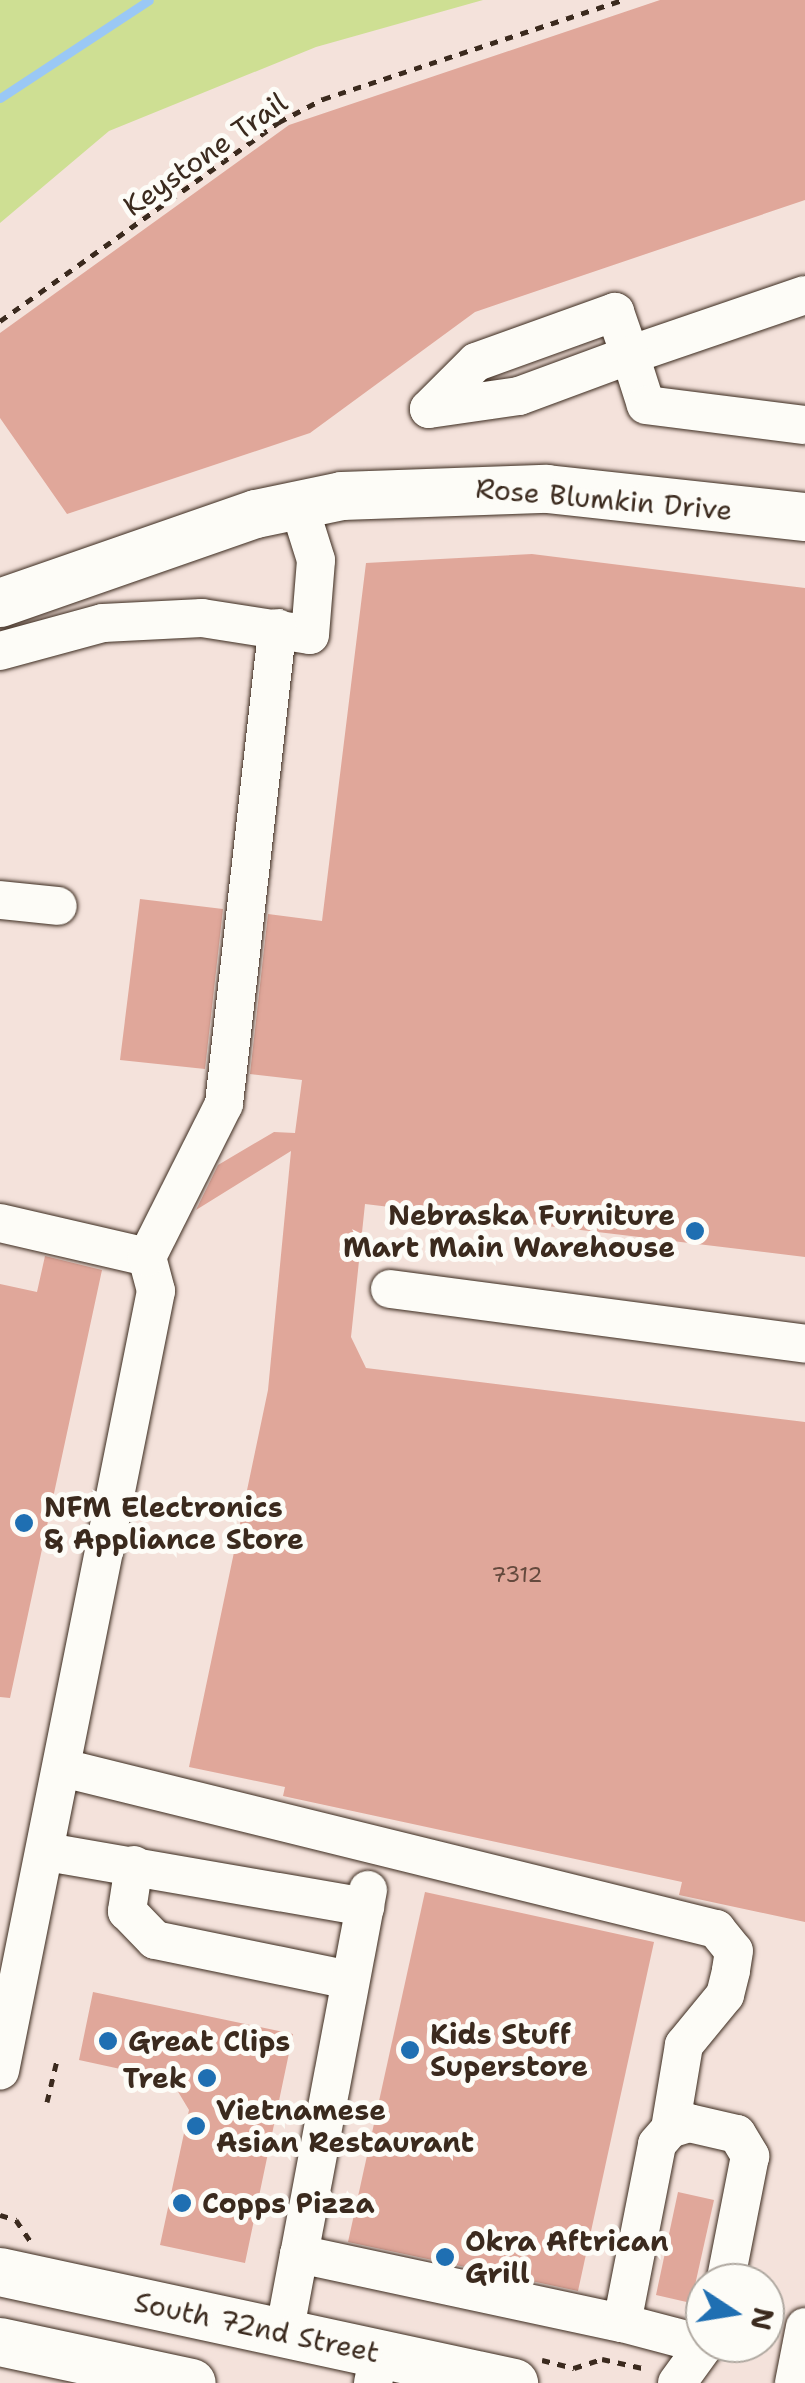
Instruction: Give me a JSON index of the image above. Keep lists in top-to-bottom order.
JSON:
{
  "streets": {
    "main road": ["Rose Blumkin Drive", "South 72nd Street"],
    "path": ["Keystone Trail"]
  },
  "places": [
    "Nebraska Furniture Mart Main Warehouse",
    "NFM Electronics & Appliance Store",
    "Great Clips",
    "Kids Stuff Superstore",
    "Trek",
    "Vietnamese Asian Restaurant",
    "Copps Pizza",
    "Okra Aftrican Grill"
  ],
  "house_numbers": ["7312"],
  "north": "right"
}
